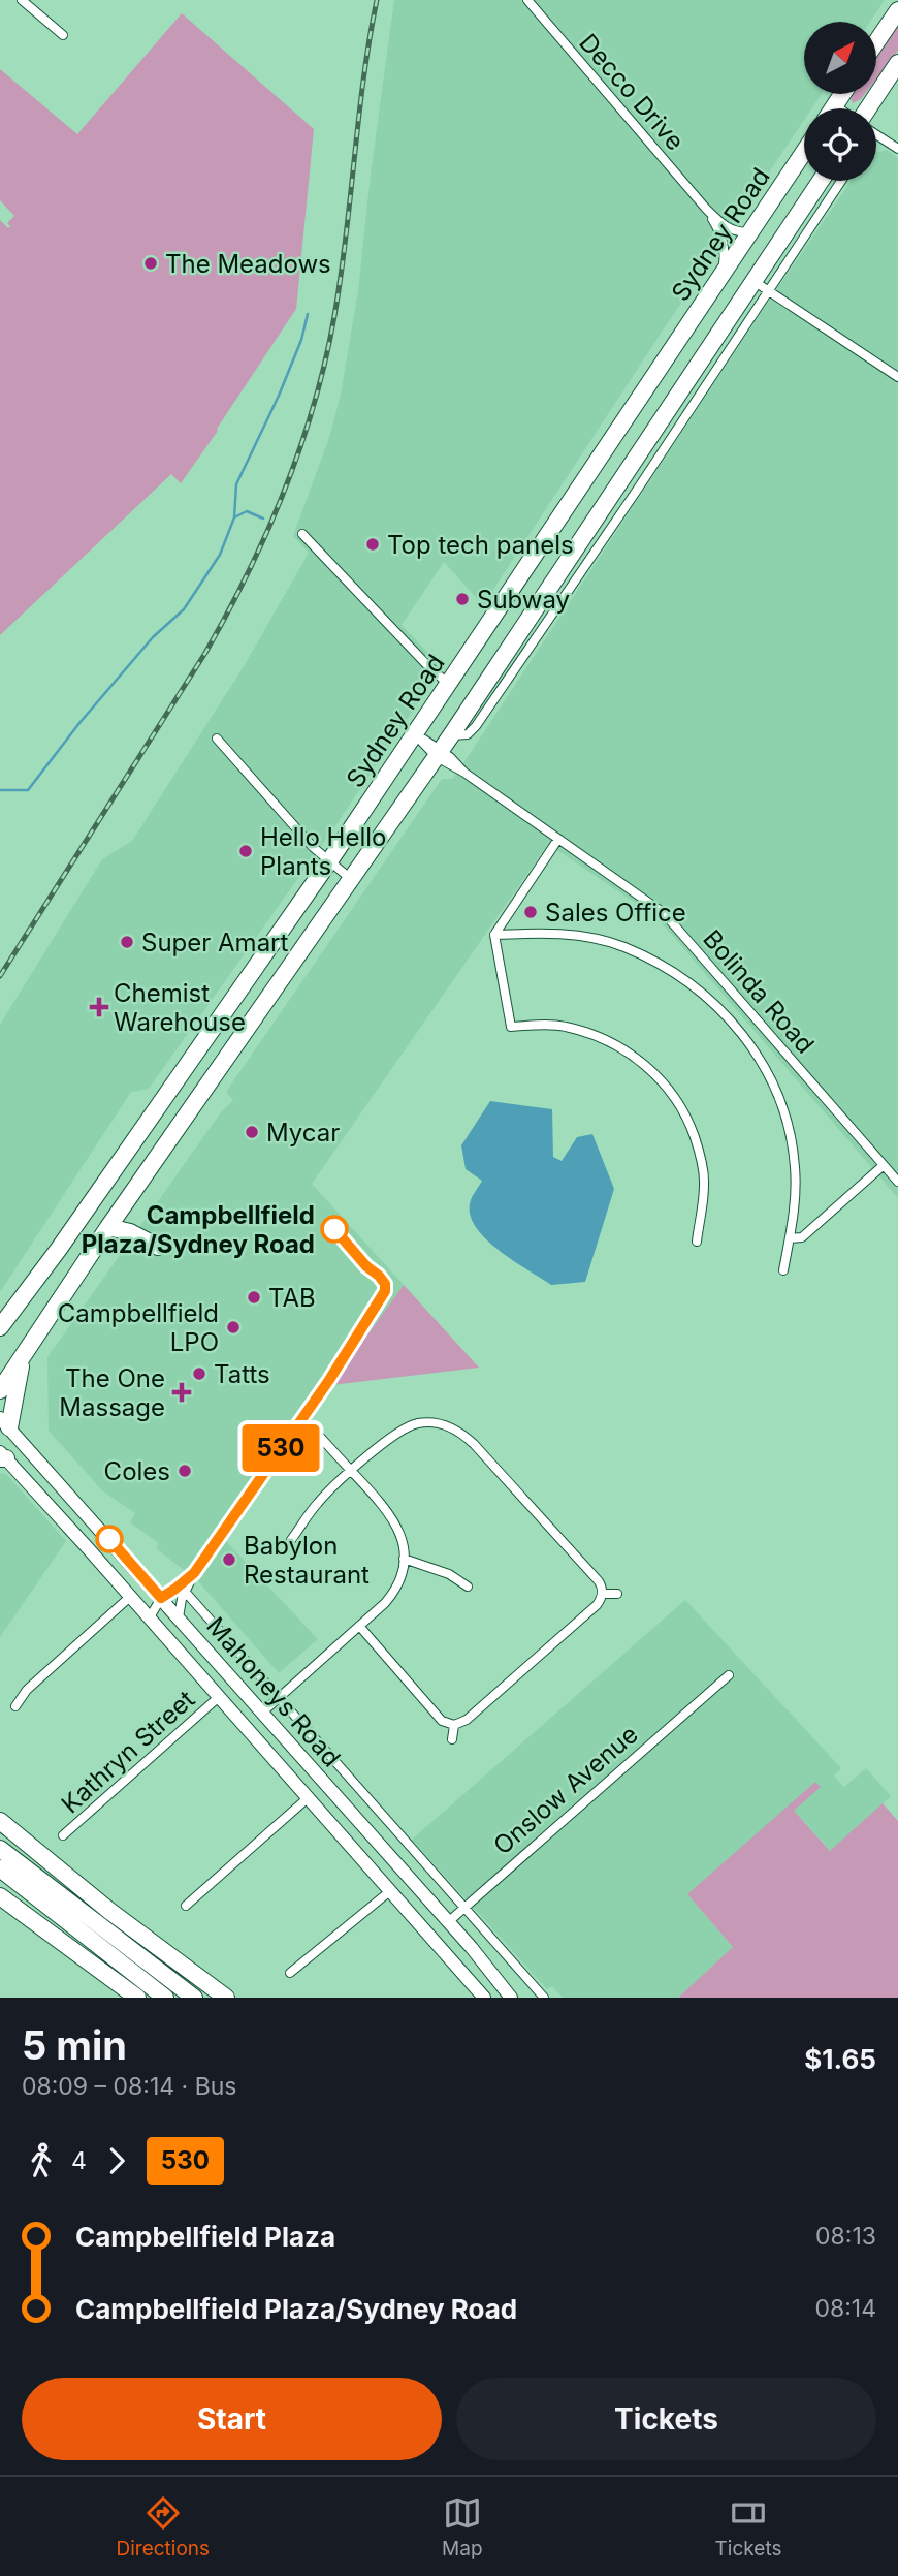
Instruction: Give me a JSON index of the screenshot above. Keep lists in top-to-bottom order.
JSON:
{
  "streets": {
    "highway": ["Sydney Road"],
    "main road": ["Mahoneys Road", "Onslow Avenue"],
    "street": ["Decco Drive", "Bolinda Road", "Kathryn Street"]
  },
  "crossings": [
    ["Decco Drive", "Sydney Road"],
    ["Sydney Road", "Bolinda Road"],
    ["Mahoneys Road", "Kathryn Street"],
    ["Mahoneys Road", "Onslow Avenue"]
  ],
  "places": {
    "other": [
      "The Meadows",
      "Top tech panels",
      "Subway",
      "Hello Hello Plants",
      "Sales Office",
      "Super Amart",
      "Mycar",
      "Campbellfield Plaza/Sydney Road",
      "TAB",
      "Campbellfield LPO",
      "Tatts",
      "Coles",
      "Babylon Restaurant"
    ],
    "health": ["Chemist Warehouse", "The One Massage"]
  },
  "lines": ["bus line 530"],
  "north": "top right",
  "page": {
    "on_map": "530",
    "heading": ["5 min", "08:09 – 08:14 · Bus", "$1.65"],
    "legs": ["4", "530"],
    "list": [
      {
        "name": "Campbellfield Plaza",
        "value": "08:13"
      },
      {
        "name": "Campbellfield Plaza/Sydney Road",
        "value": "08:14"
      }
    ],
    "buttons": ["Start", "Tickets"],
    "tabs": ["Directions", "Map", "Tickets"]
  }
}
